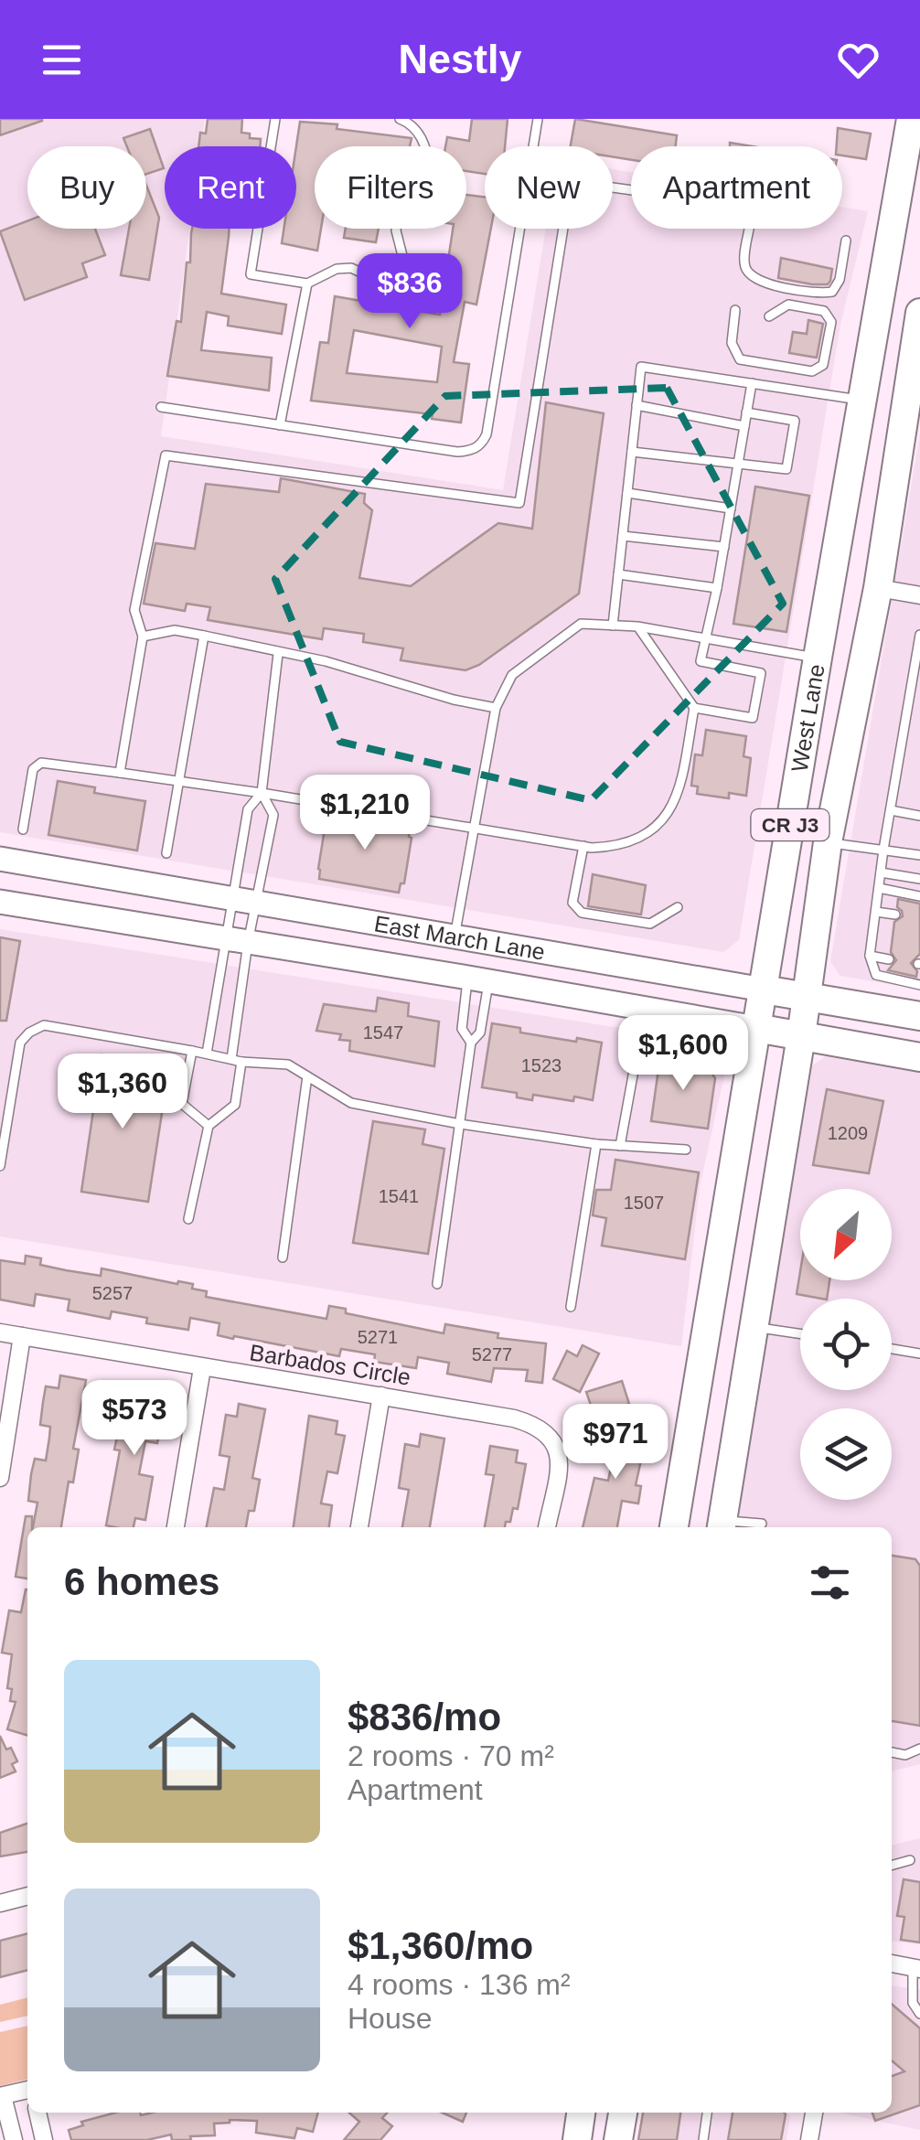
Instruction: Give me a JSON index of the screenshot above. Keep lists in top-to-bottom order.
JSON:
{
  "streets": {
    "main road": ["West Lane", "CR J3", "East March Lane"],
    "street": ["Barbados Circle"]
  },
  "crossings": [
    ["West Lane", "East March Lane"]
  ],
  "house_numbers": [
    "1547",
    "1523",
    "1209",
    "1541",
    "1507",
    "5257",
    "5271",
    "5277"
  ],
  "north": "bottom left",
  "page": {
    "header": "Nestly",
    "chip": [
      "Buy",
      "Rent",
      "Filters",
      "New",
      "Apartment"
    ],
    "price": [
      "$836",
      "$1,210",
      "$1,600",
      "$1,360",
      "$573",
      "$971"
    ],
    "heading": "6 homes",
    "list": [
      {
        "name": "$836/mo",
        "note": "2 rooms · 70 m² · Apartment"
      },
      {
        "name": "$1,360/mo",
        "note": "4 rooms · 136 m² · House"
      }
    ]
  }
}
